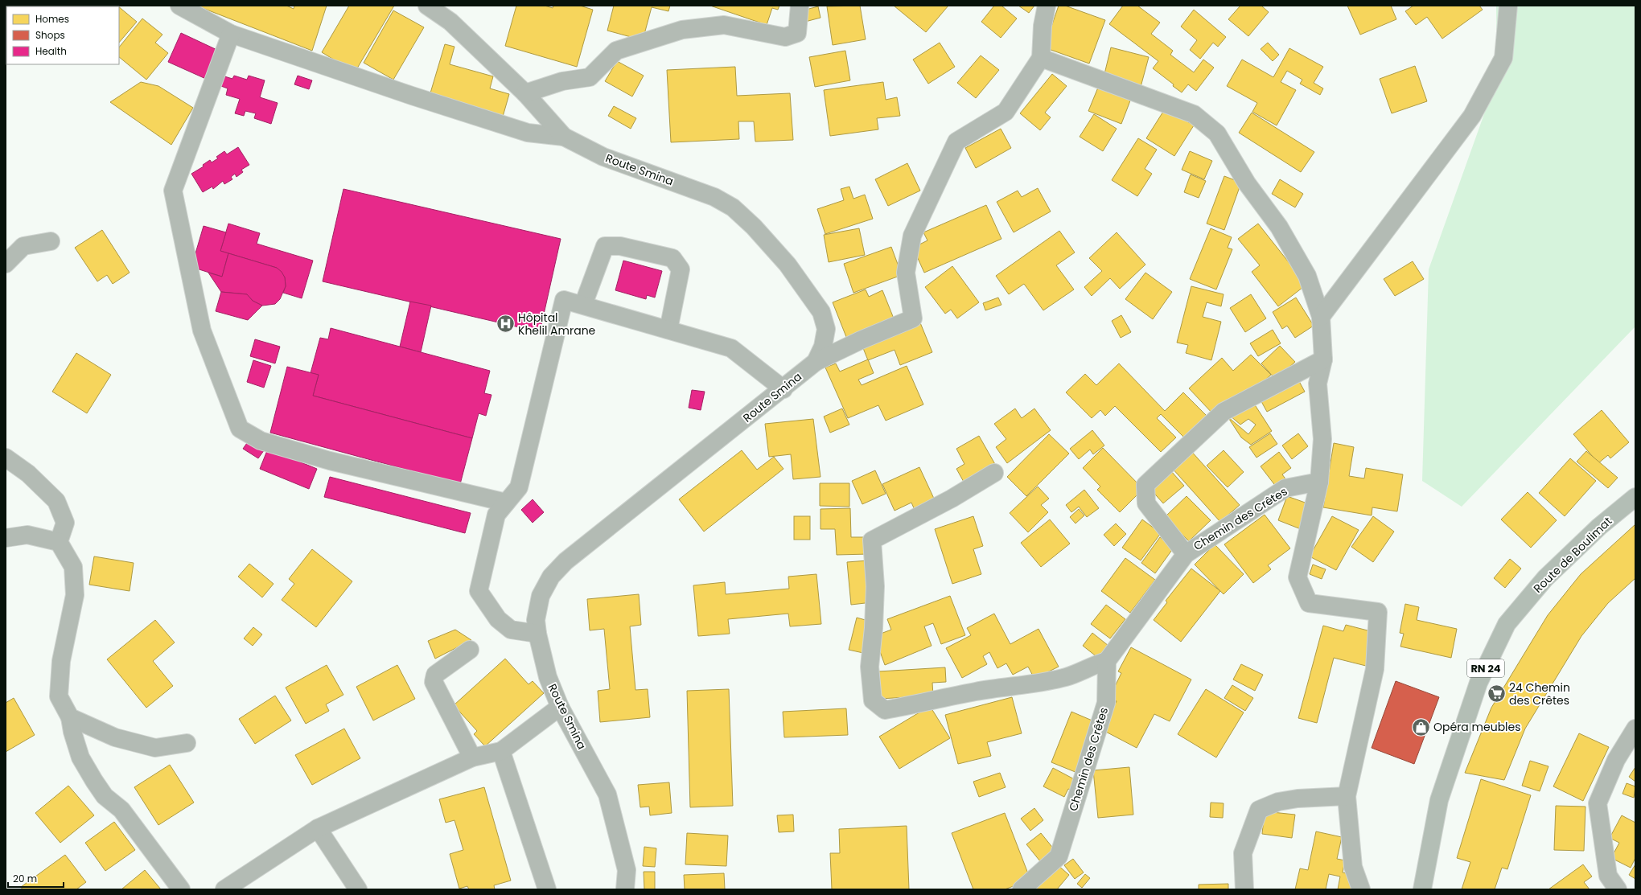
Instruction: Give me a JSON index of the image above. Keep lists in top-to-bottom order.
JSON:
{
  "streets": {
    "main road": ["Route de Boulimat", "RN 24"],
    "street": ["Route Smina", "Chemin des Crêtes"]
  },
  "places": {
    "hospital": ["Hôpital Khelil Amrane"],
    "supermarket": ["24 Chemin des Crêtes"],
    "shop": ["Opéra meubles"]
  },
  "legend": ["Homes", "Shops", "Health"],
  "scale_bar": "20 m"
}
